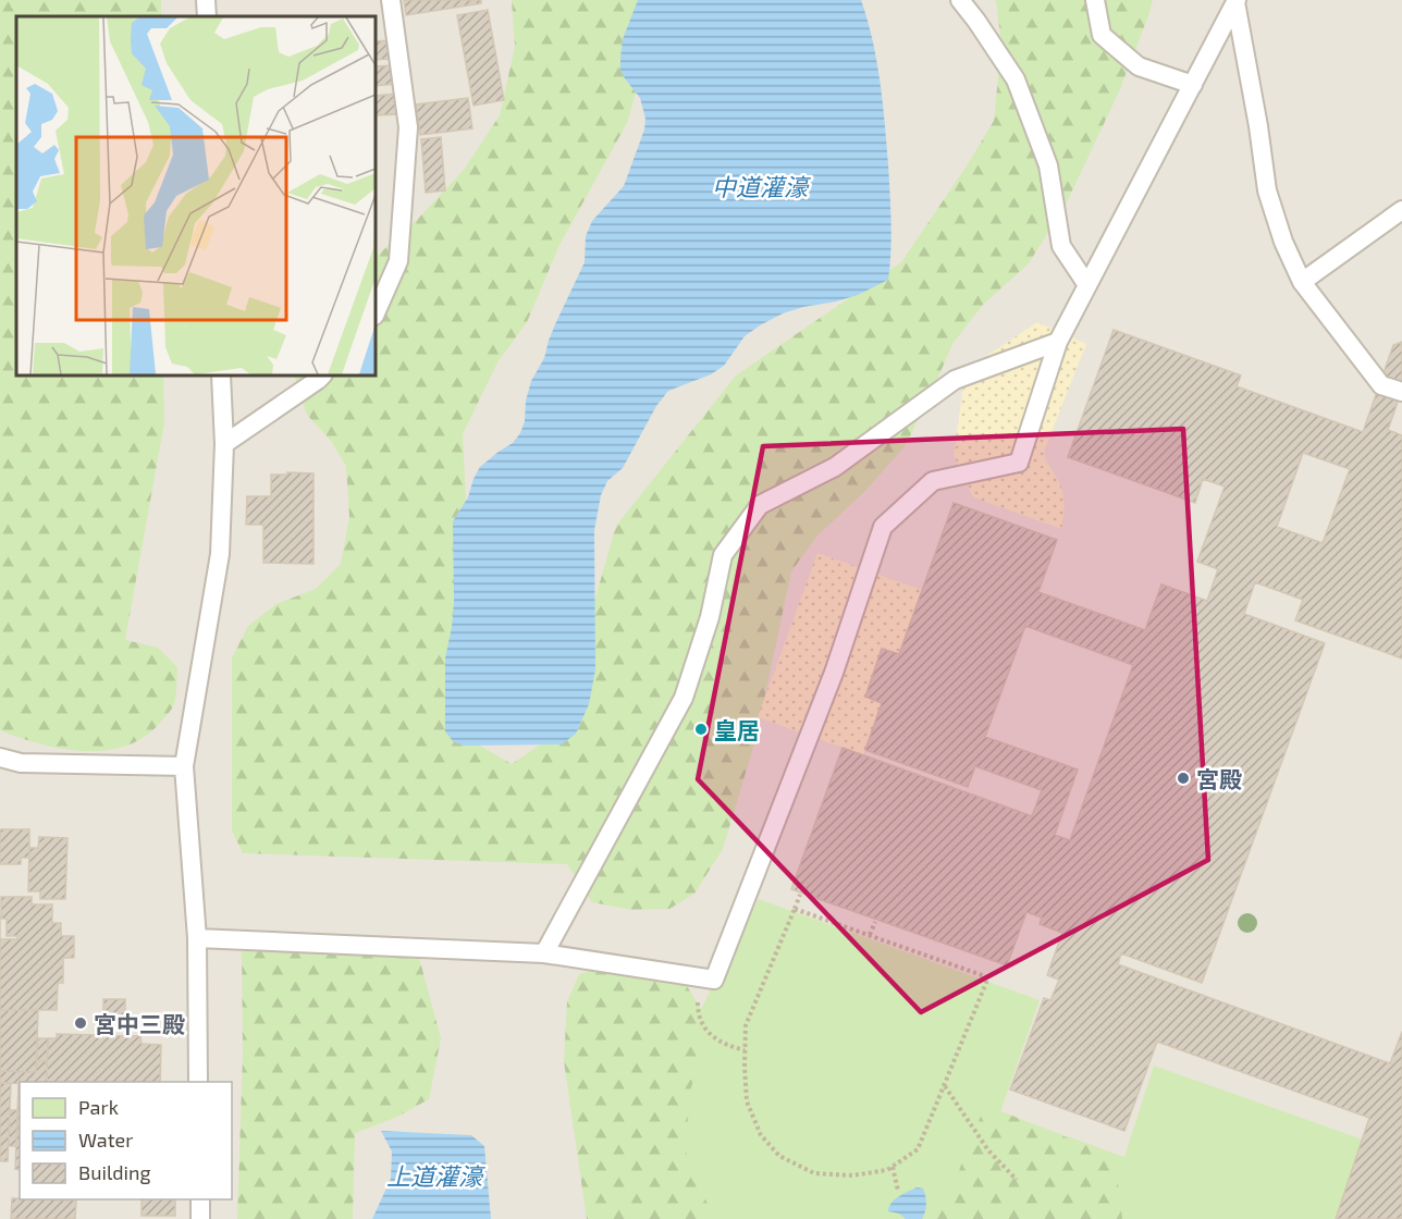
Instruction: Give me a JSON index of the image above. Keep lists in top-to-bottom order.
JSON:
{
  "water": ["中道灌濠", "上道灌濠"],
  "places": ["皇居", "宮殿", "宮中三殿"],
  "legend": ["Park", "Water", "Building"]
}
